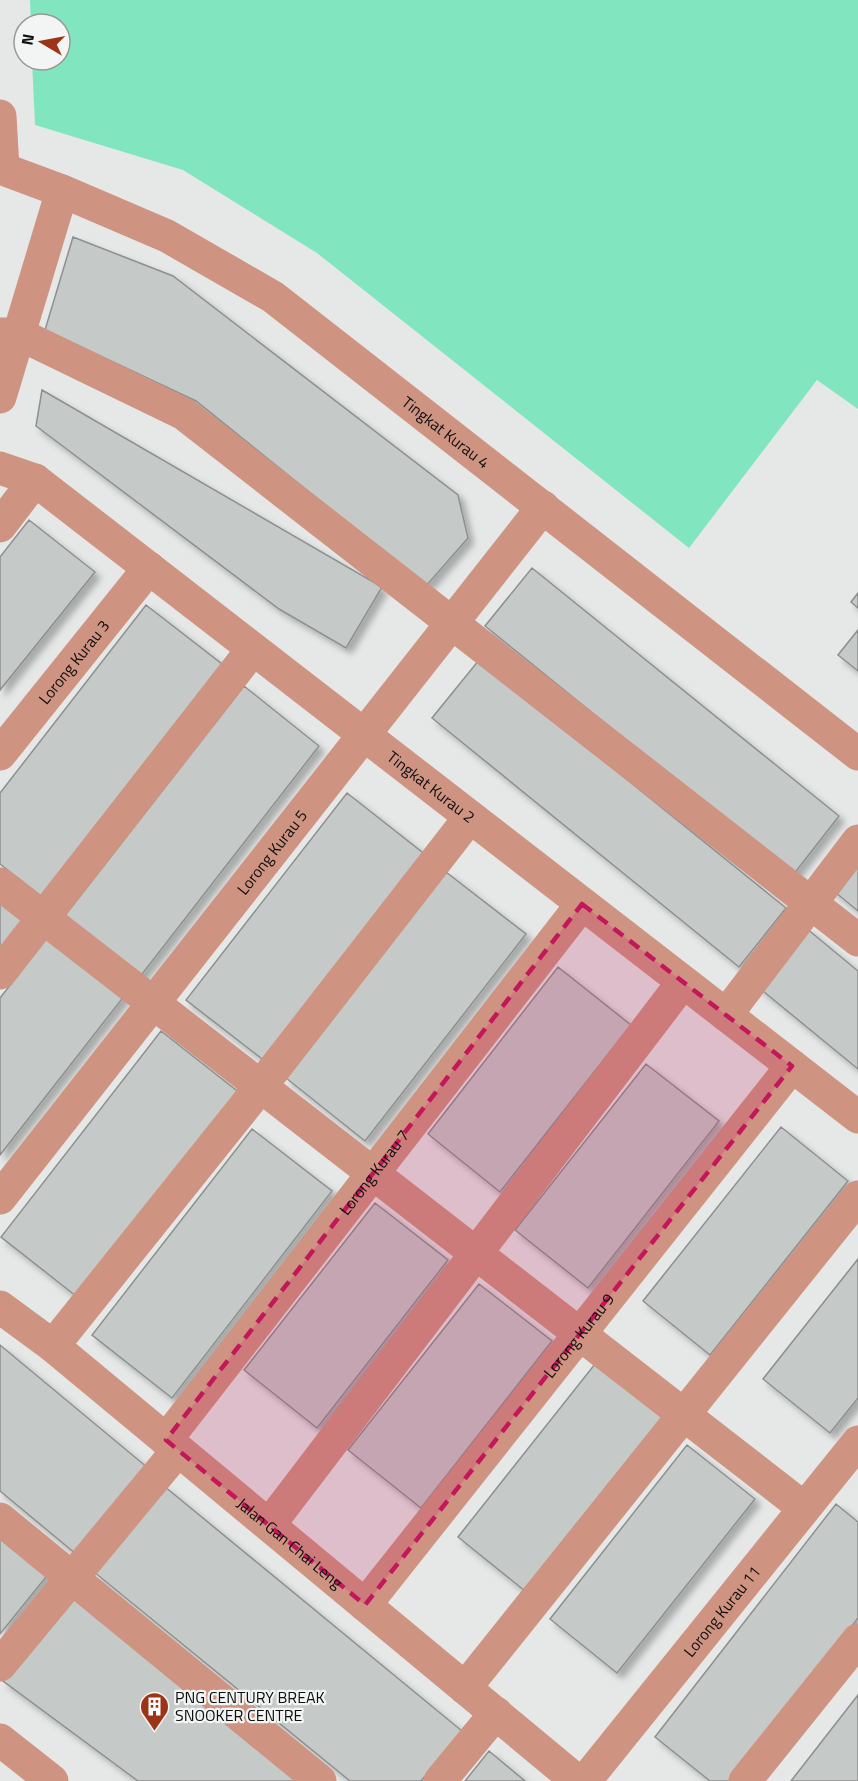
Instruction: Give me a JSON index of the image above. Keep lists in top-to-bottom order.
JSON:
{
  "streets": {
    "street": [
      "Tingkat Kurau 4",
      "Lorong Kurau 3",
      "Tingkat Kurau 2",
      "Lorong Kurau 5",
      "Lorong Kurau 7",
      "Lorong Kurau 9",
      "Jalan Gan Chai Leng",
      "Lorong Kurau 11"
    ]
  },
  "crossings": [
    ["Tingkat Kurau 4", "Lorong Kurau 5"],
    ["Lorong Kurau 3", "Tingkat Kurau 2"],
    ["Tingkat Kurau 2", "Lorong Kurau 5"],
    ["Tingkat Kurau 2", "Lorong Kurau 7"],
    ["Tingkat Kurau 2", "Lorong Kurau 9"],
    ["Lorong Kurau 7", "Jalan Gan Chai Leng"],
    ["Lorong Kurau 9", "Jalan Gan Chai Leng"]
  ],
  "places": {
    "building": ["PNG CENTURY BREAK SNOOKER CENTRE"]
  },
  "north": "left"
}
